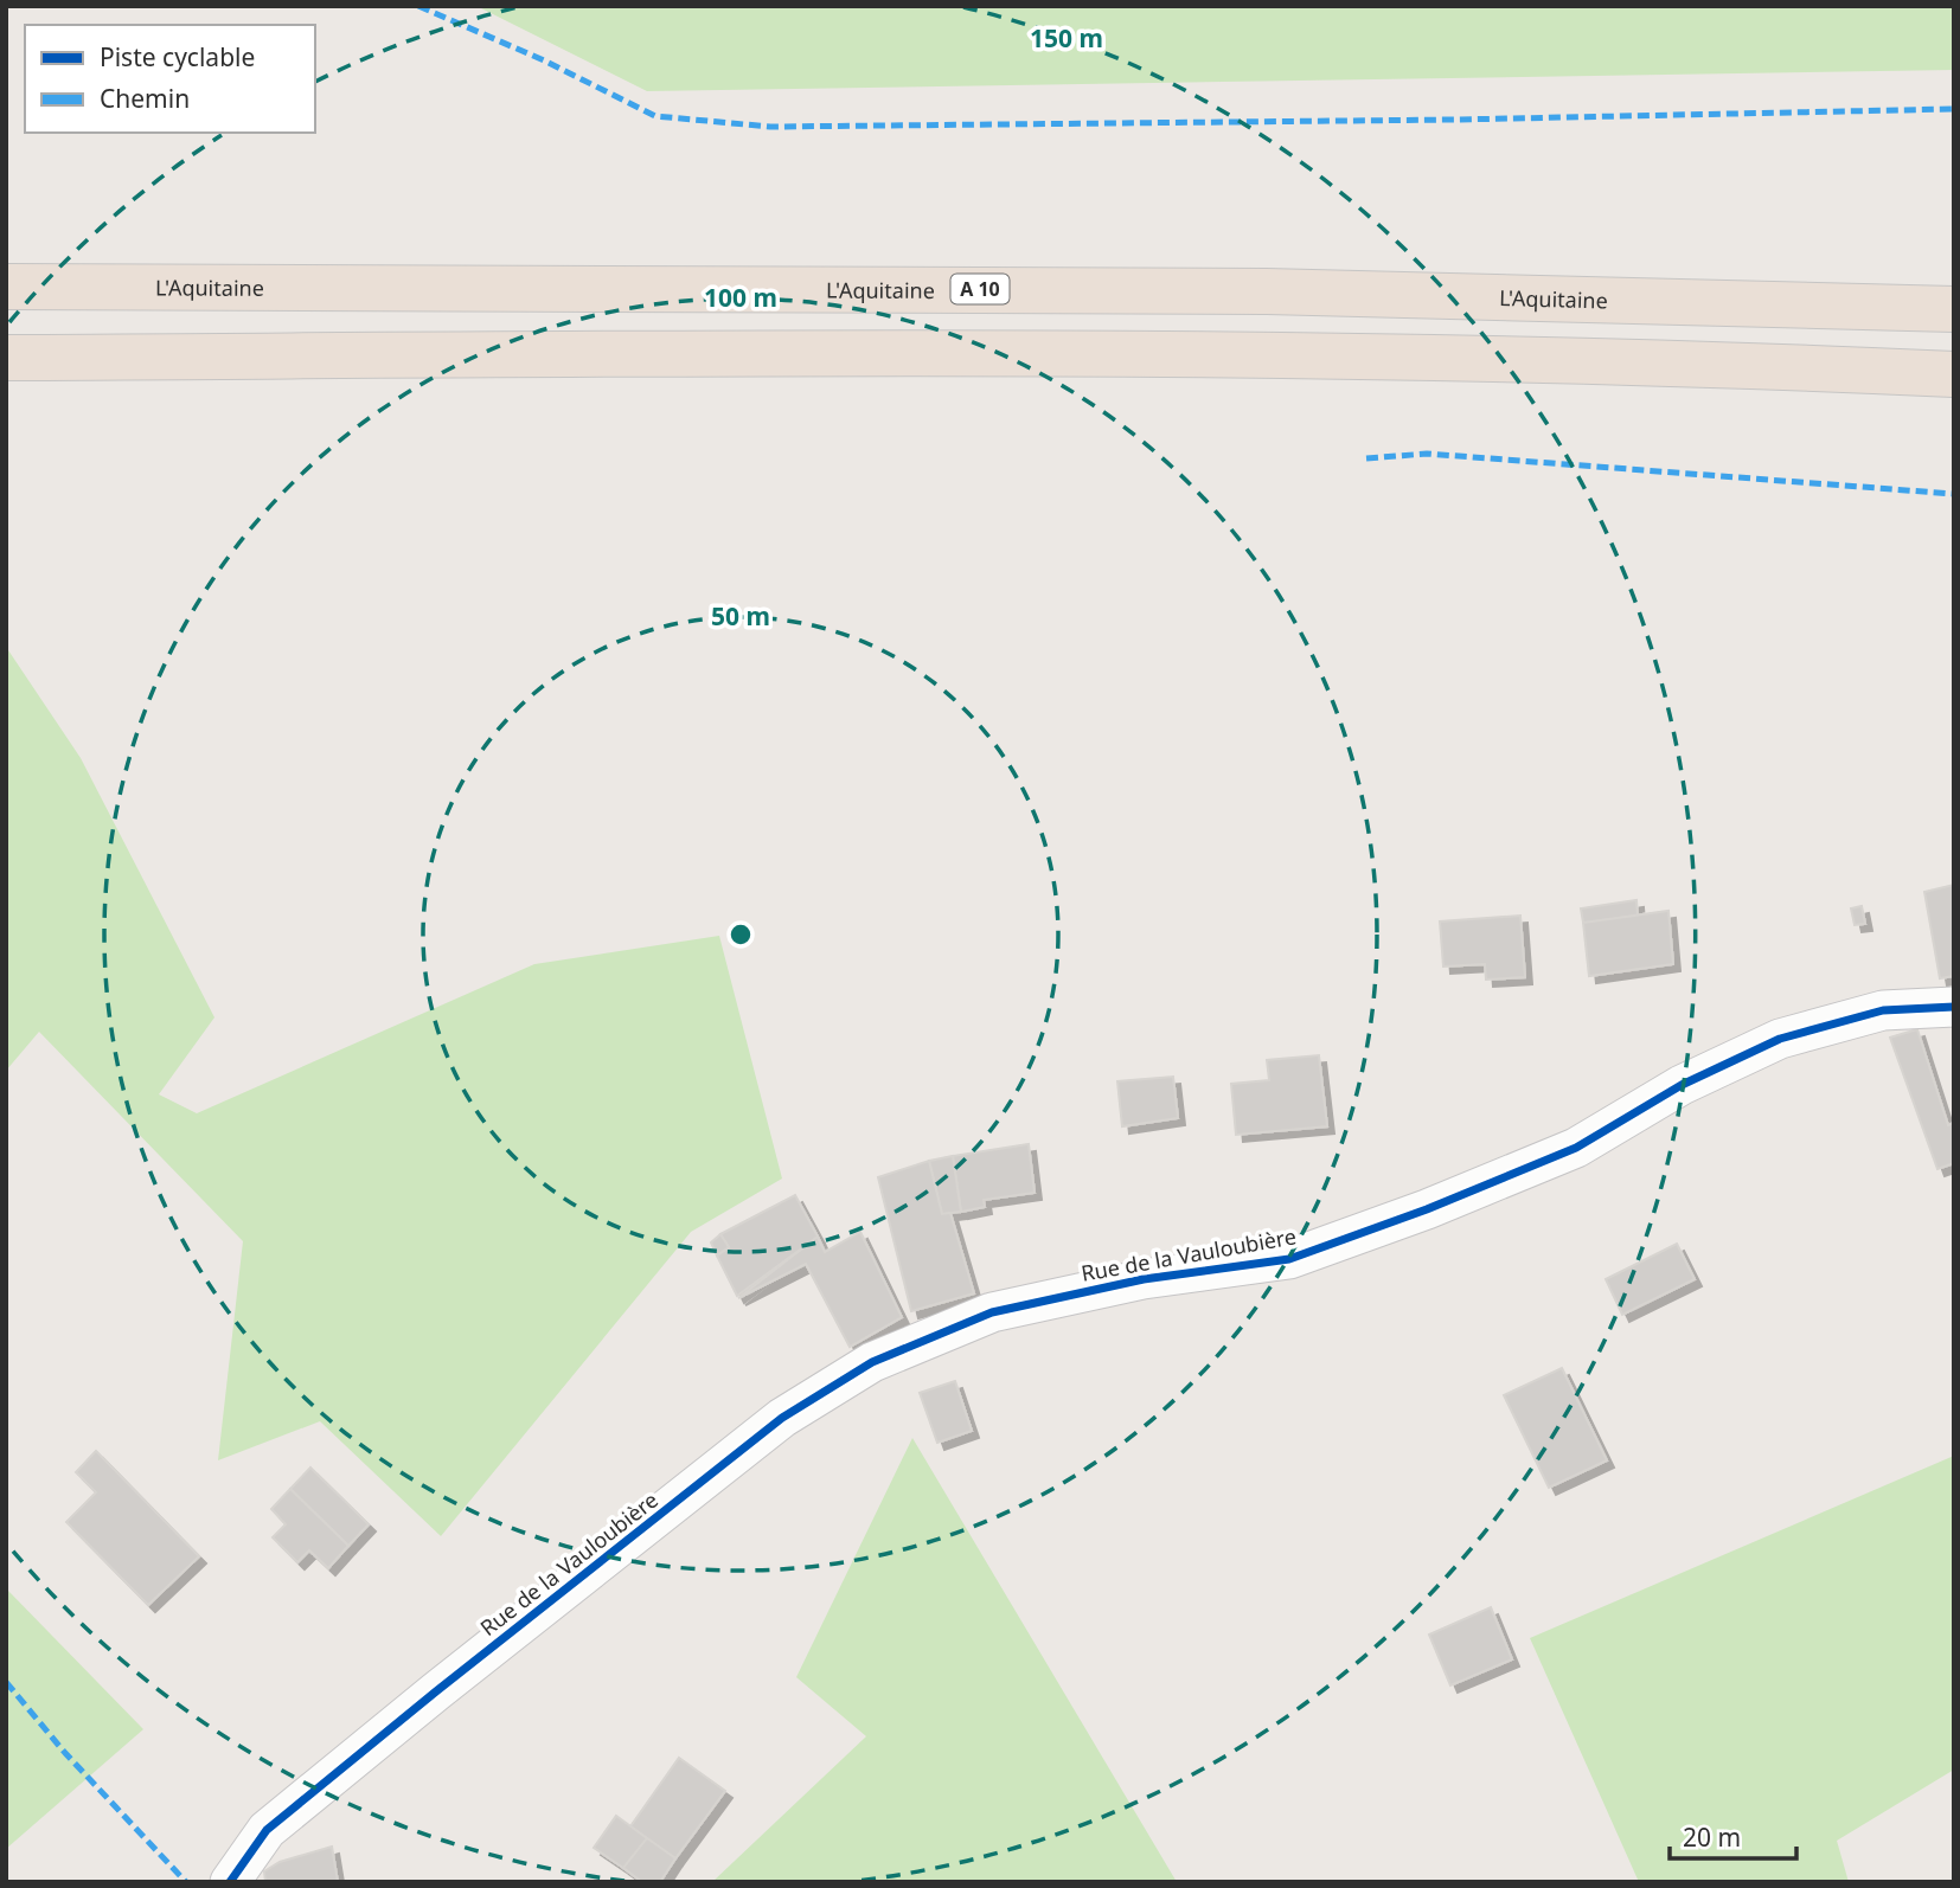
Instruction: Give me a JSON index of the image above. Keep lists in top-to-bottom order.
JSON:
{
  "streets": {
    "highway": ["L'Aquitaine", "A 10"],
    "street": ["Rue de la Vauloubière"]
  },
  "legend": ["Piste cyclable", "Chemin"],
  "scale_bar": "20 m",
  "rings": ["150 m", "100 m", "50 m"]
}
